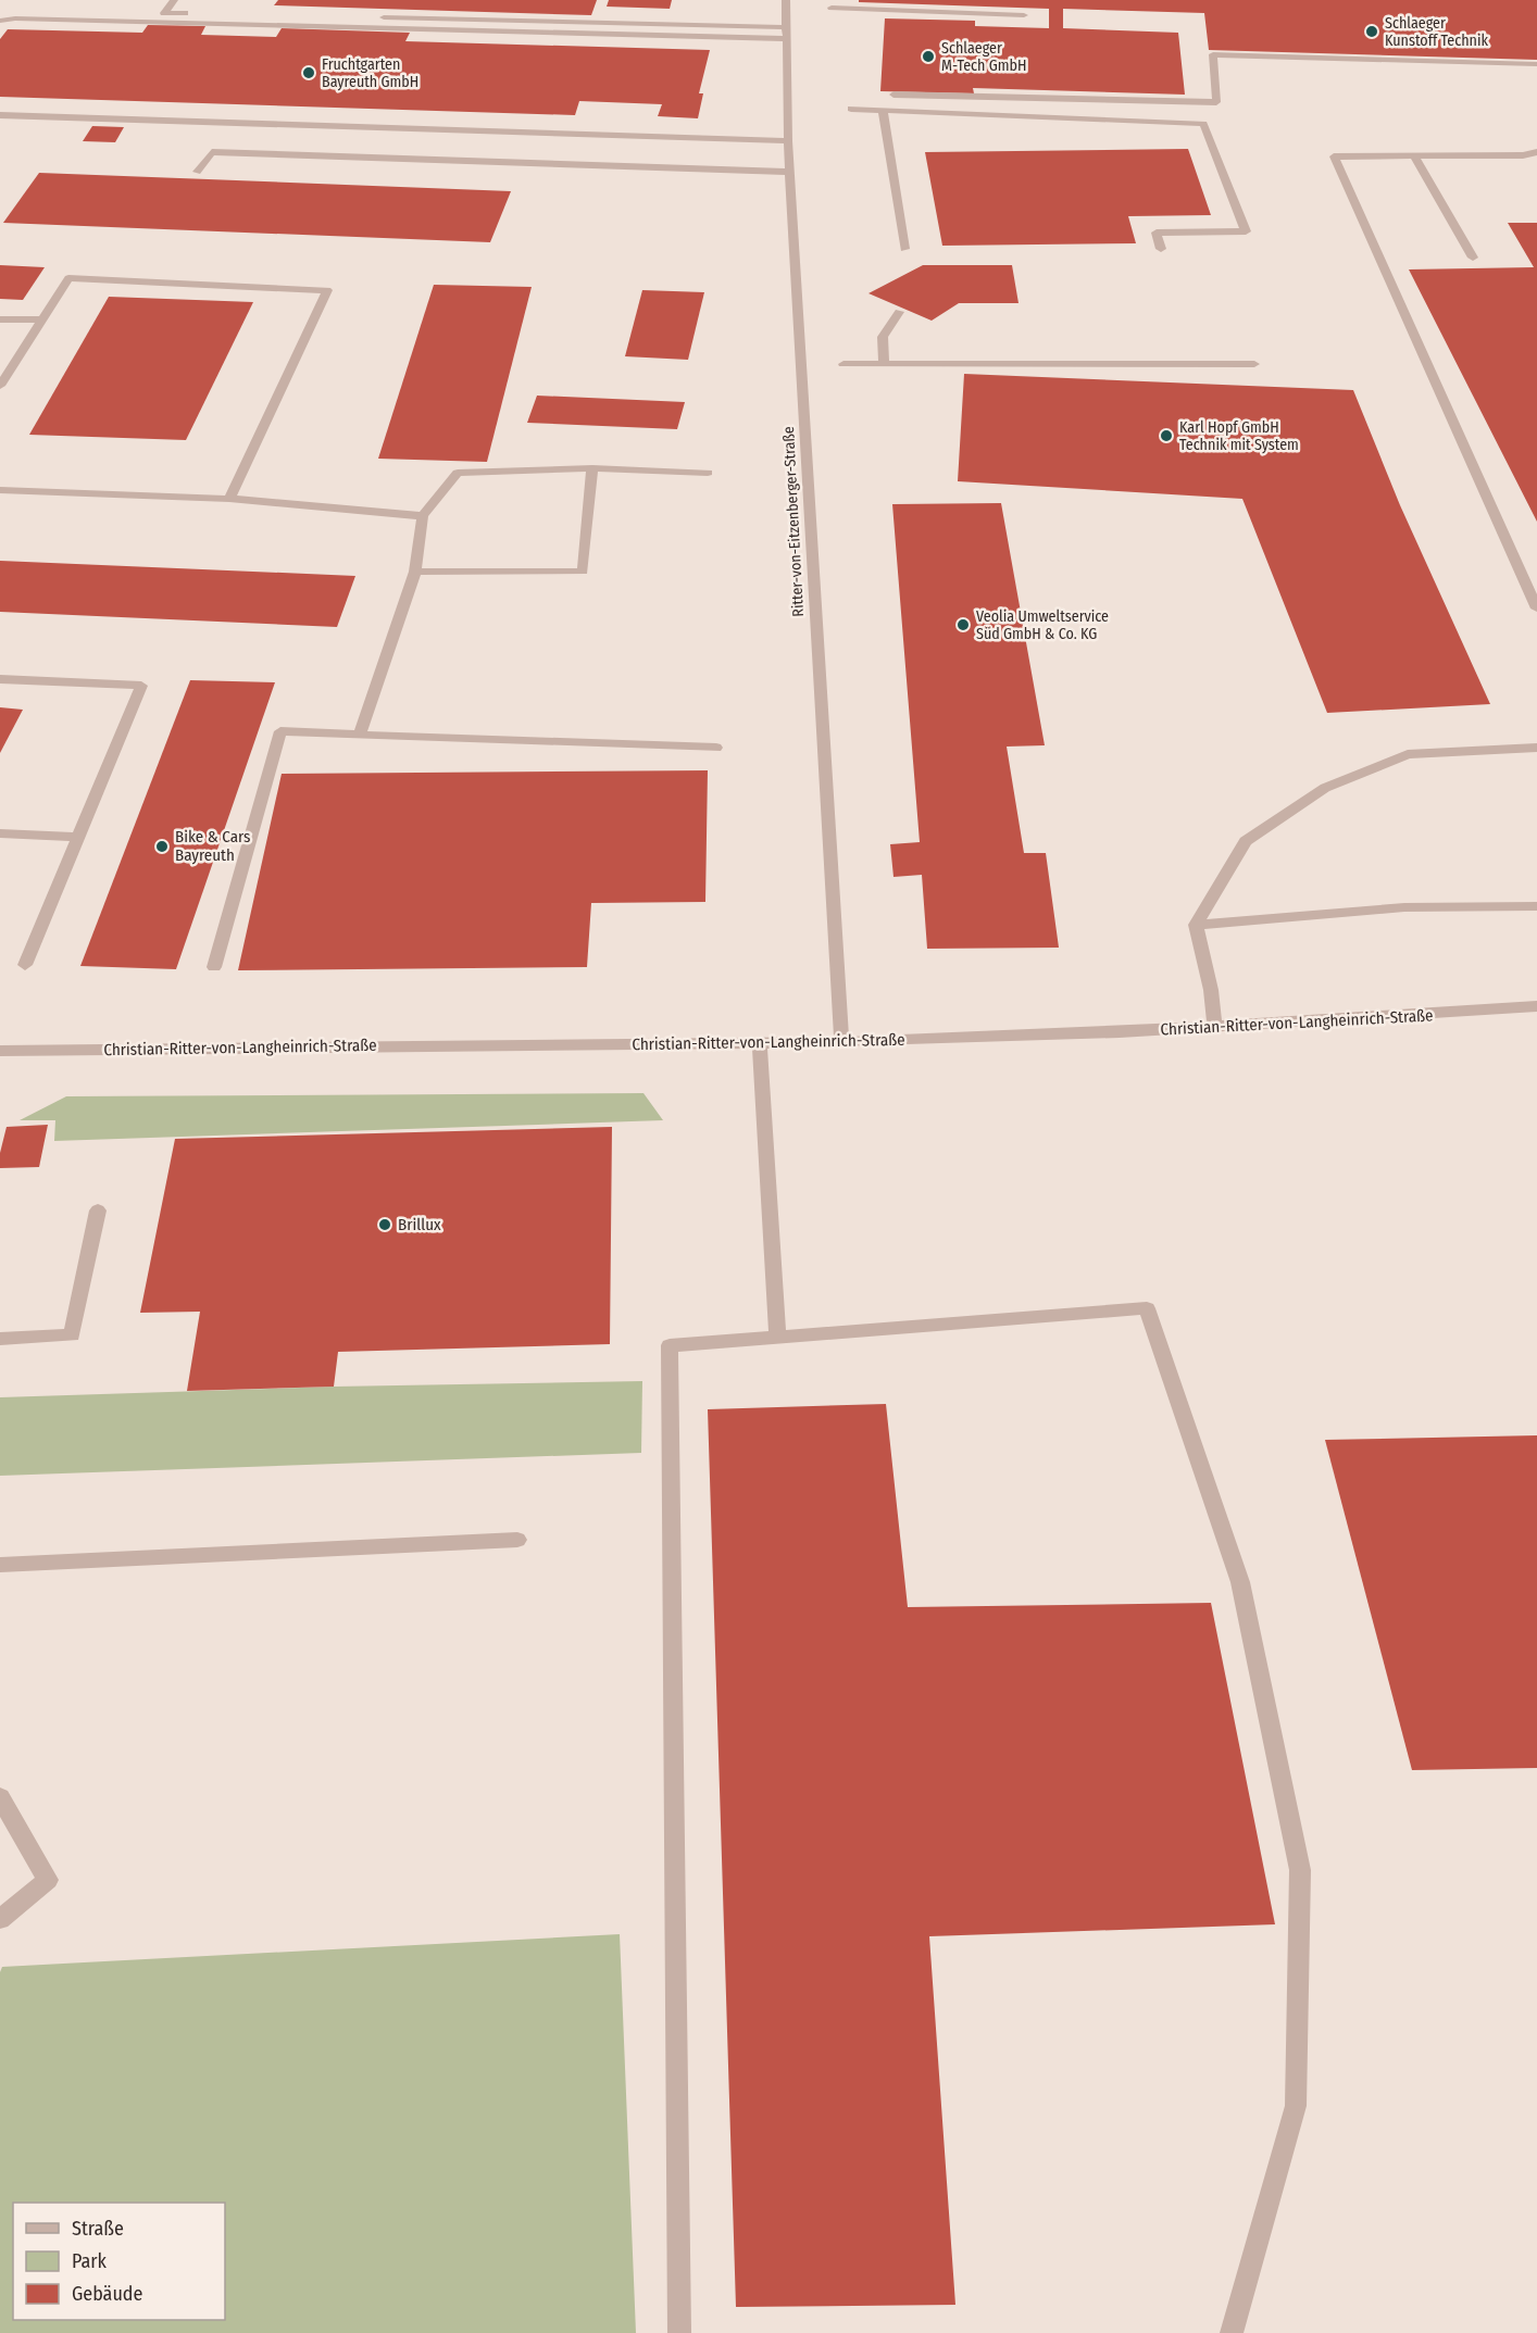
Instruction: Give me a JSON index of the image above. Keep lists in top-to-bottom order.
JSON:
{
  "streets": {
    "street": ["Ritter-von-Eitzenberger-Straße", "Christian-Ritter-von-Langheinrich-Straße"]
  },
  "crossings": [
    ["Ritter-von-Eitzenberger-Straße", "Christian-Ritter-von-Langheinrich-Straße"]
  ],
  "places": [
    "Schlaeger Kunstoff Technik",
    "Schlaeger M-Tech GmbH",
    "Fruchtgarten Bayreuth GmbH",
    "Karl Hopf GmbH Technik mit System",
    "Veolia Umweltservice Süd GmbH & Co. KG",
    "Bike & Cars Bayreuth",
    "Brillux"
  ],
  "legend": ["Straße", "Park", "Gebäude"]
}
